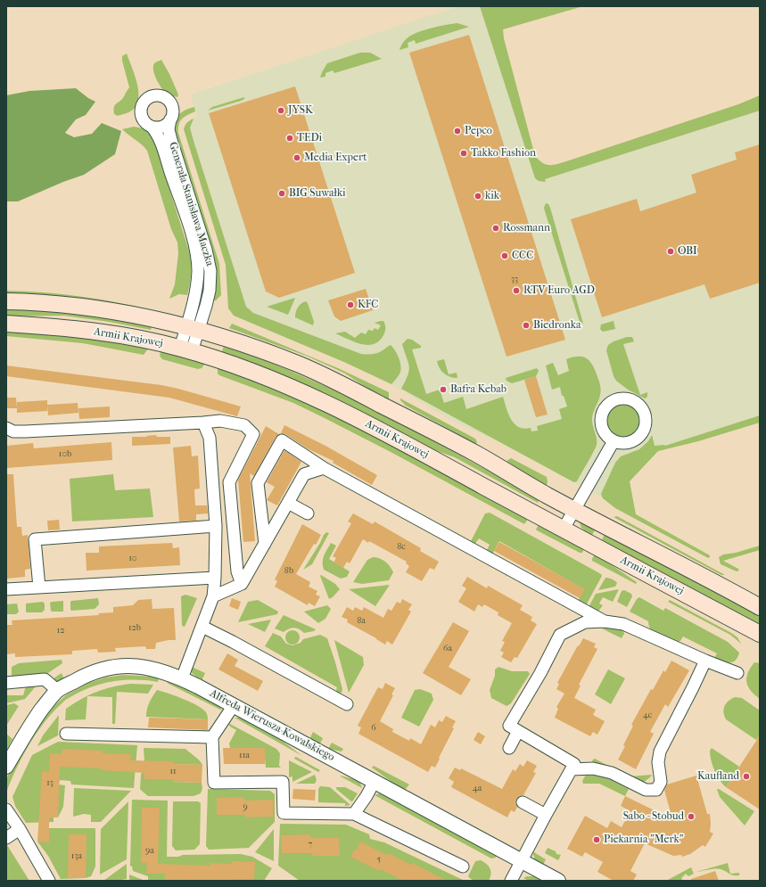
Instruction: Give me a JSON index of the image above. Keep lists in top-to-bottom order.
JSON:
{
  "streets": {
    "main road": ["Armii Krajowej"],
    "street": ["Generała Stanisława Maczka", "Alfreda Wierusza-Kowalskiego"]
  },
  "crossings": [
    ["Generała Stanisława Maczka", "Armii Krajowej"]
  ],
  "places": [
    "JYSK",
    "Pepco",
    "TEDi",
    "Takko Fashion",
    "Media Expert",
    "BIG Suwałki",
    "kik",
    "Rossmann",
    "OBI",
    "CCC",
    "RTV Euro AGD",
    "KFC",
    "Biedronka",
    "Bafra Kebab",
    "Kaufland",
    "Sabo - Stobud",
    "Piekarnia \"Merk\""
  ],
  "house_numbers": [
    "33",
    "10b",
    "8c",
    "10",
    "8b",
    "8a",
    "12b",
    "12",
    "6a",
    "4c",
    "6",
    "11a",
    "11",
    "13",
    "4a",
    "9",
    "7",
    "9a",
    "13a",
    "5"
  ]
}
